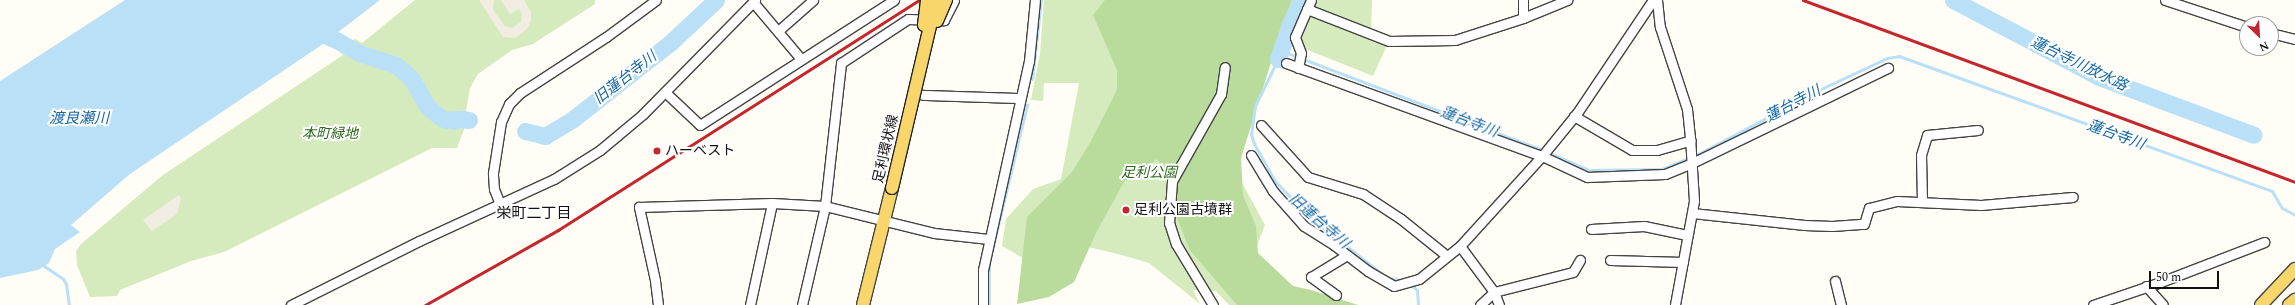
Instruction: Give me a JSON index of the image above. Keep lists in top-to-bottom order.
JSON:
{
  "streets": {
    "main road": ["足利環状線"]
  },
  "districts": ["栄町二丁目"],
  "water": [
    "蓮台寺川放水路",
    "旧蓮台寺川",
    "蓮台寺川",
    "渡良瀬川"
  ],
  "parks": ["本町緑地", "足利公園"],
  "places": ["ハーベスト", "足利公園古墳群"],
  "scale_bar": "50 m",
  "north": "bottom right"
}
